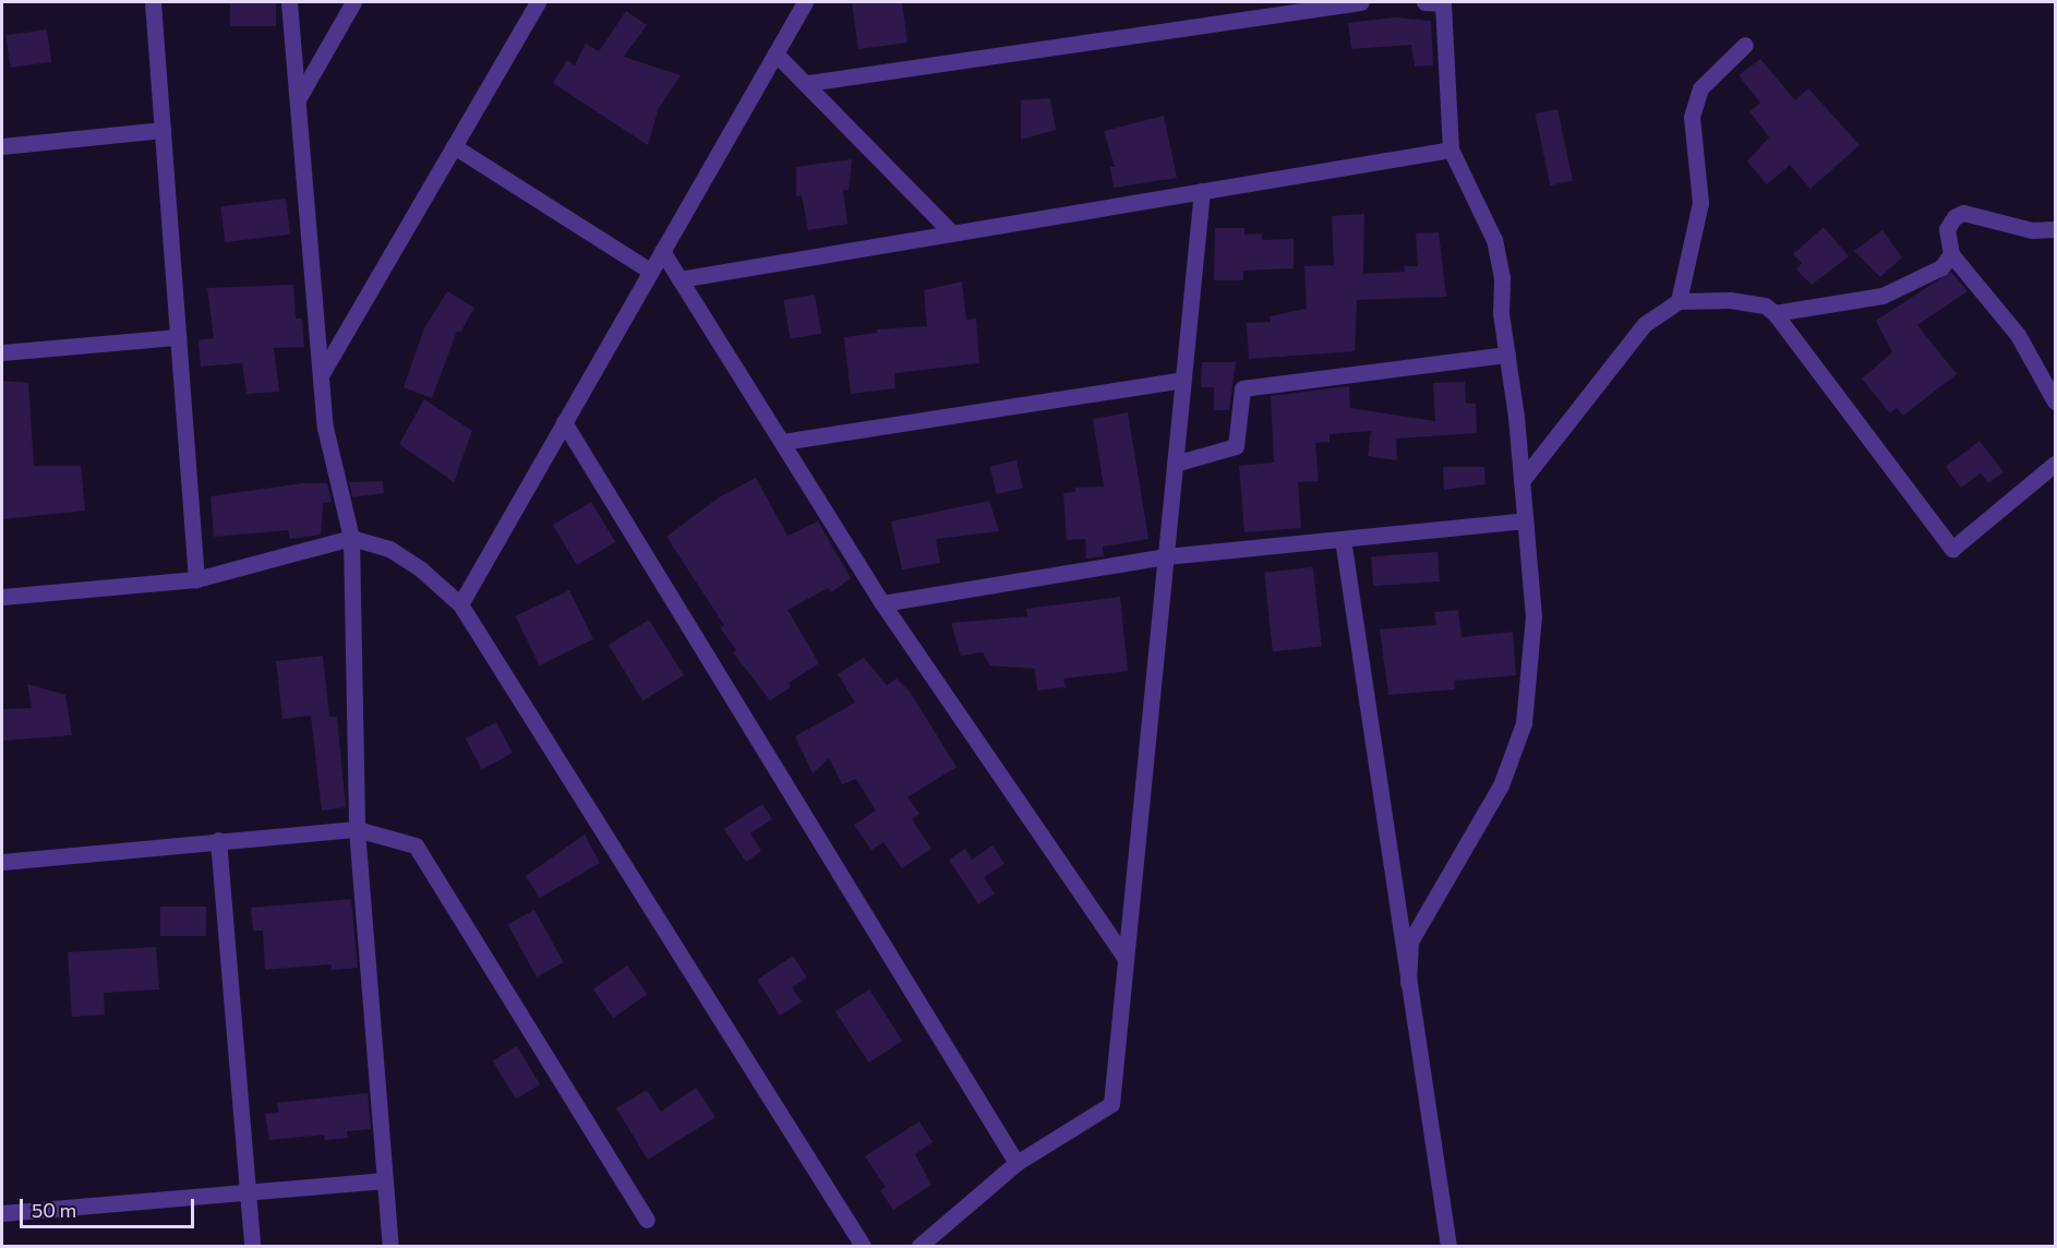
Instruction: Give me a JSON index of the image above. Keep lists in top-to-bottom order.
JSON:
{
  "scale_bar": "50 m"
}
